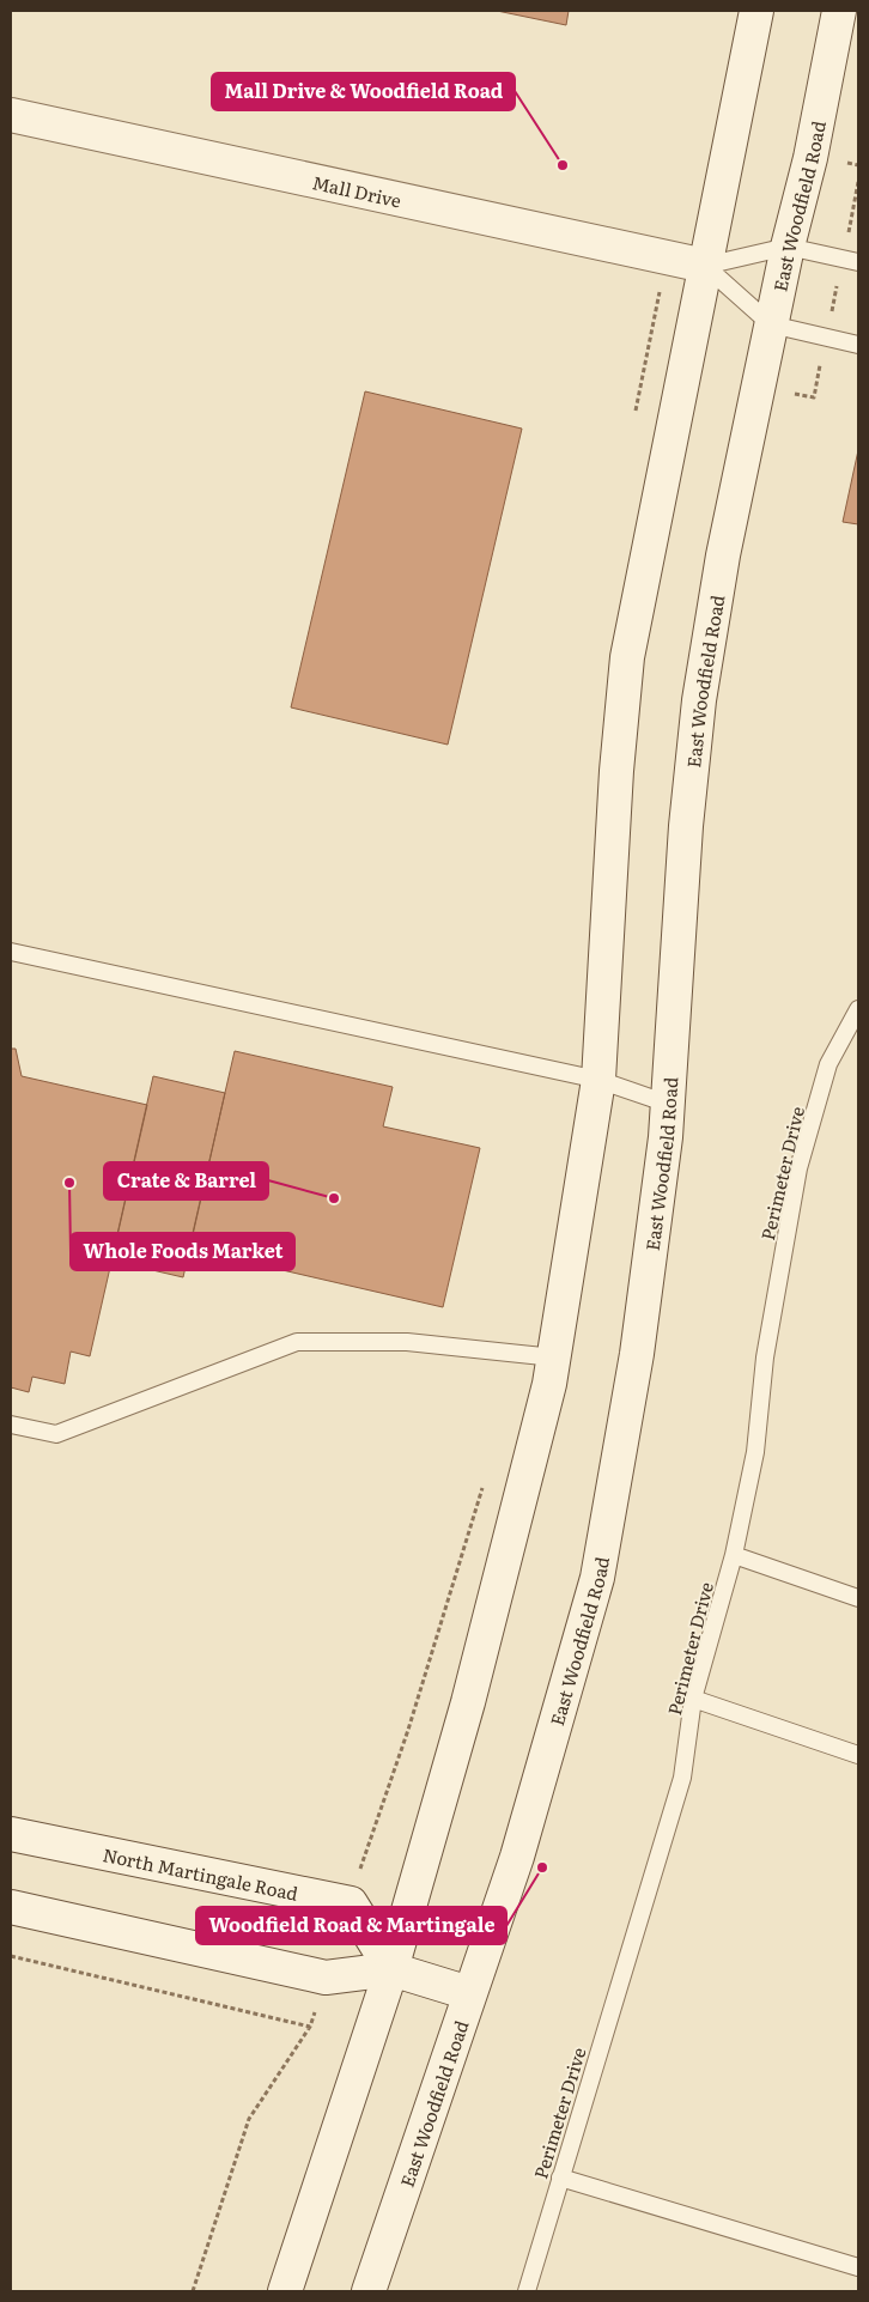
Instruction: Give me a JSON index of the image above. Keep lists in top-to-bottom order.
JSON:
{
  "streets": {
    "street": ["Mall Drive", "East Woodfield Road", "North Martingale Road"],
    "lane": ["Perimeter Drive"]
  },
  "crossings": [
    ["Mall Drive", "East Woodfield Road"]
  ],
  "places": [
    "Mall Drive & Woodfield Road",
    "Whole Foods Market",
    "Crate & Barrel",
    "Woodfield Road & Martingale"
  ]
}
